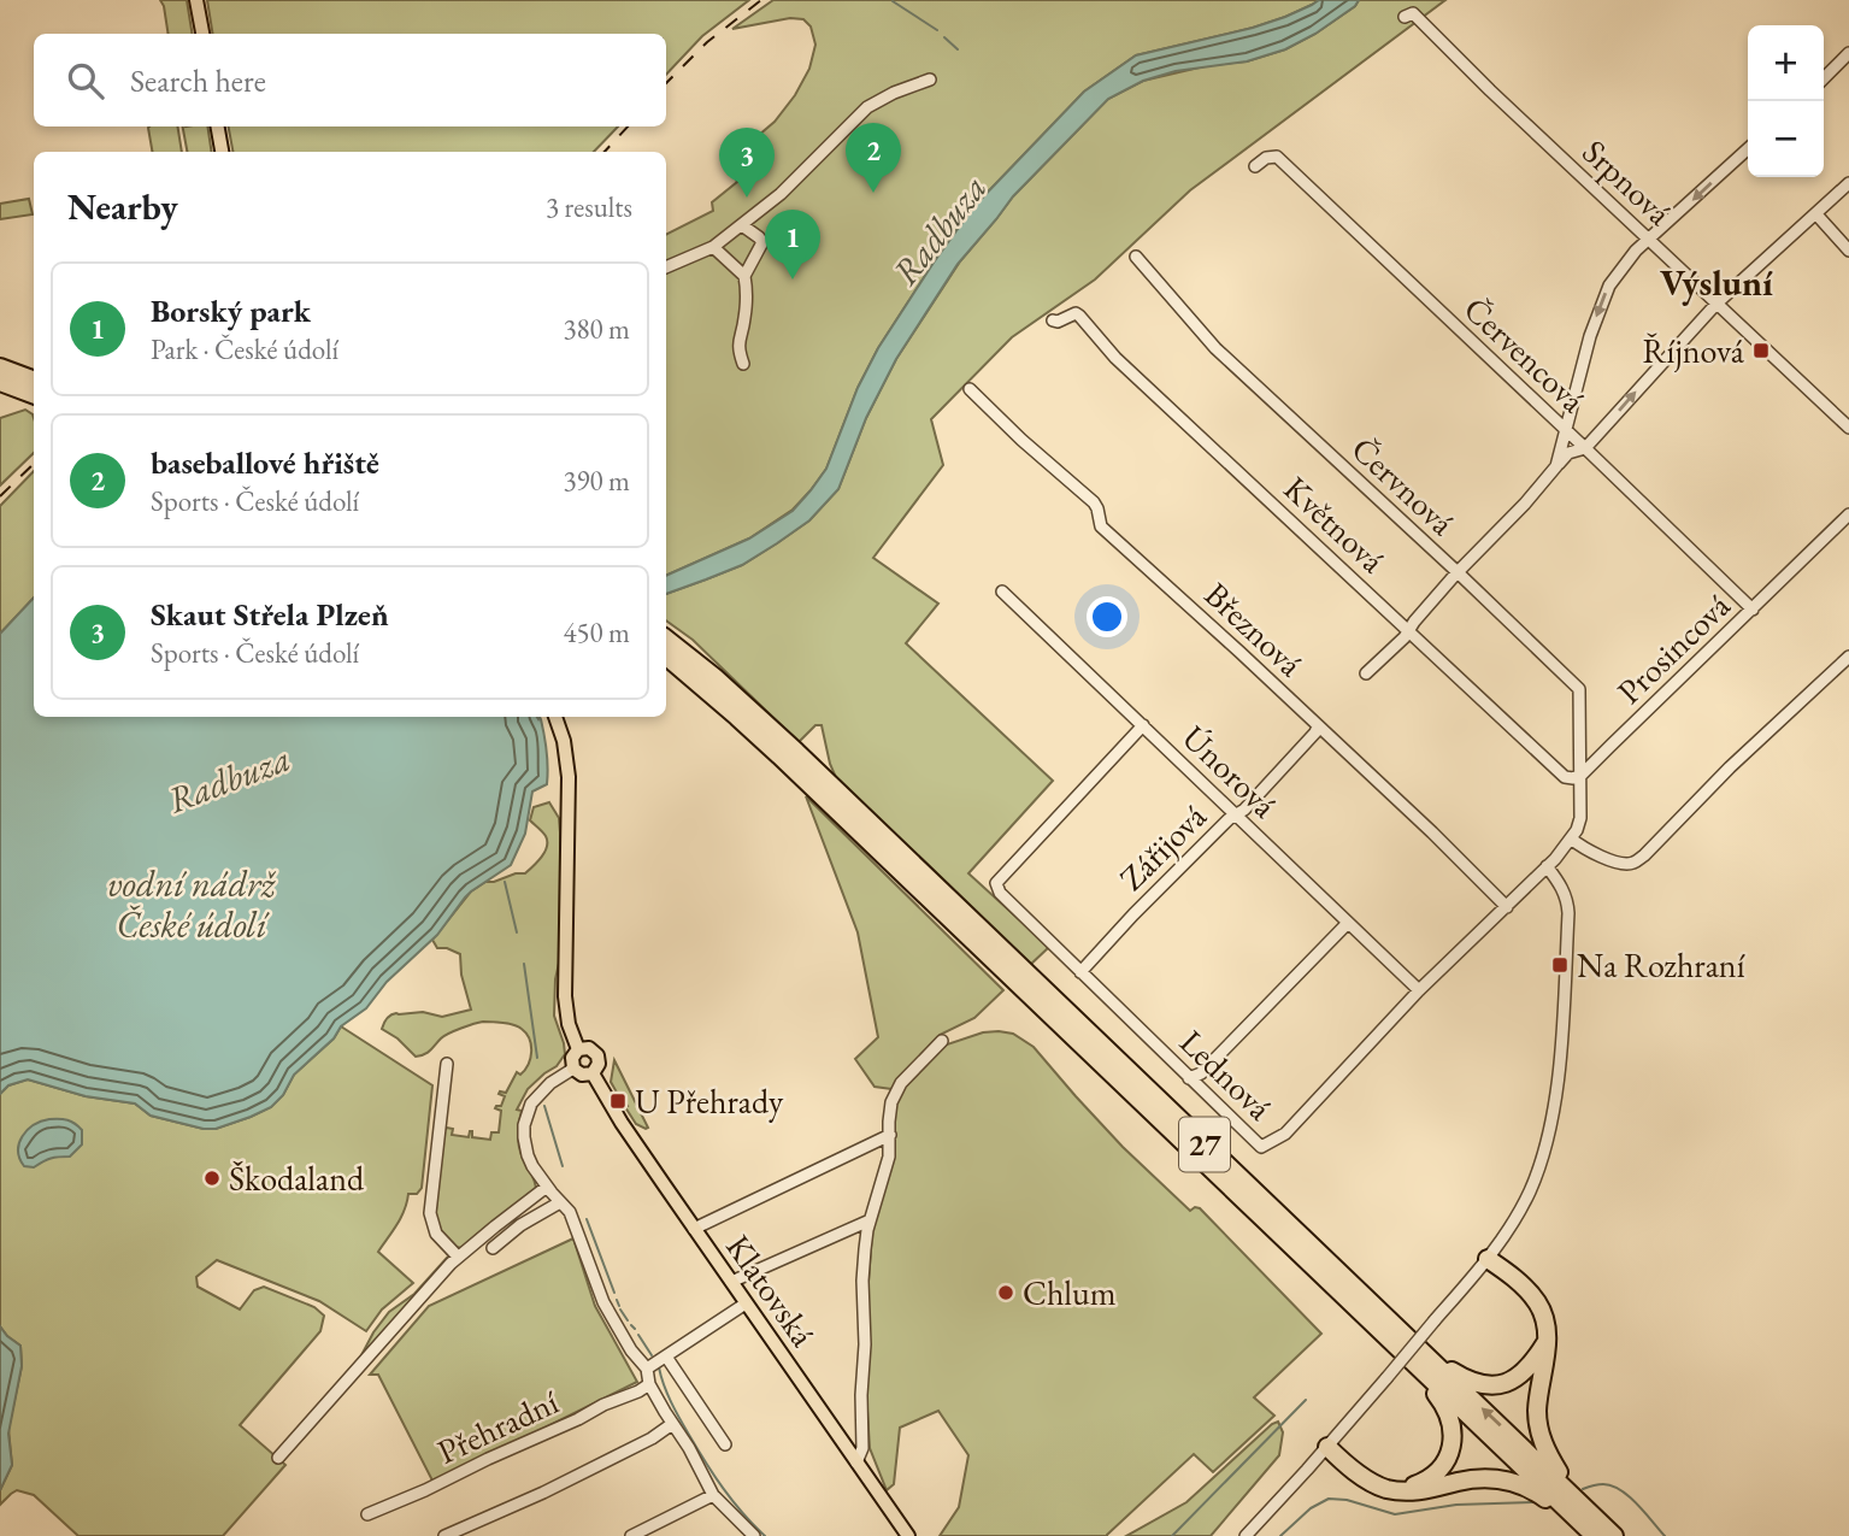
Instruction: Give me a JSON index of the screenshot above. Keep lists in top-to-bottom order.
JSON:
{
  "streets": {
    "highway": ["27"],
    "main road": ["Klatovská"],
    "street": [
      "Srpnová",
      "Červencová",
      "Červnová",
      "Květnová",
      "Březnová",
      "Prosincová",
      "Únorová",
      "Zářijová",
      "Lednová",
      "Přehradní"
    ]
  },
  "crossings": [
    ["Červencová", "Prosincová"],
    ["Červnová", "Květnová"],
    ["Červnová", "Prosincová"],
    ["Květnová", "Prosincová"],
    ["Březnová", "Zářijová"],
    ["Březnová", "Lednová"],
    ["Únorová", "Zářijová"],
    ["Únorová", "Lednová"],
    ["Zářijová", "Lednová"]
  ],
  "districts": ["Výsluní"],
  "water": ["Radbuza", "vodní nádrž České údolí"],
  "places": {
    "transit": ["Říjnová", "Na Rozhraní", "U Přehrady"],
    "other": ["Škodaland", "Chlum"]
  },
  "page": {
    "map_buttons": ["+", "−"],
    "search": "Search here",
    "pins": ["2", "3", "1"],
    "heading": ["Nearby", "3 results"],
    "list": [
      {
        "mark": "1",
        "name": "Borský park",
        "note": "Park · České údolí",
        "value": "380 m"
      },
      {
        "mark": "2",
        "name": "baseballové hřiště",
        "note": "Sports · České údolí",
        "value": "390 m"
      },
      {
        "mark": "3",
        "name": "Skaut Střela Plzeň",
        "note": "Sports · České údolí",
        "value": "450 m"
      }
    ]
  }
}
